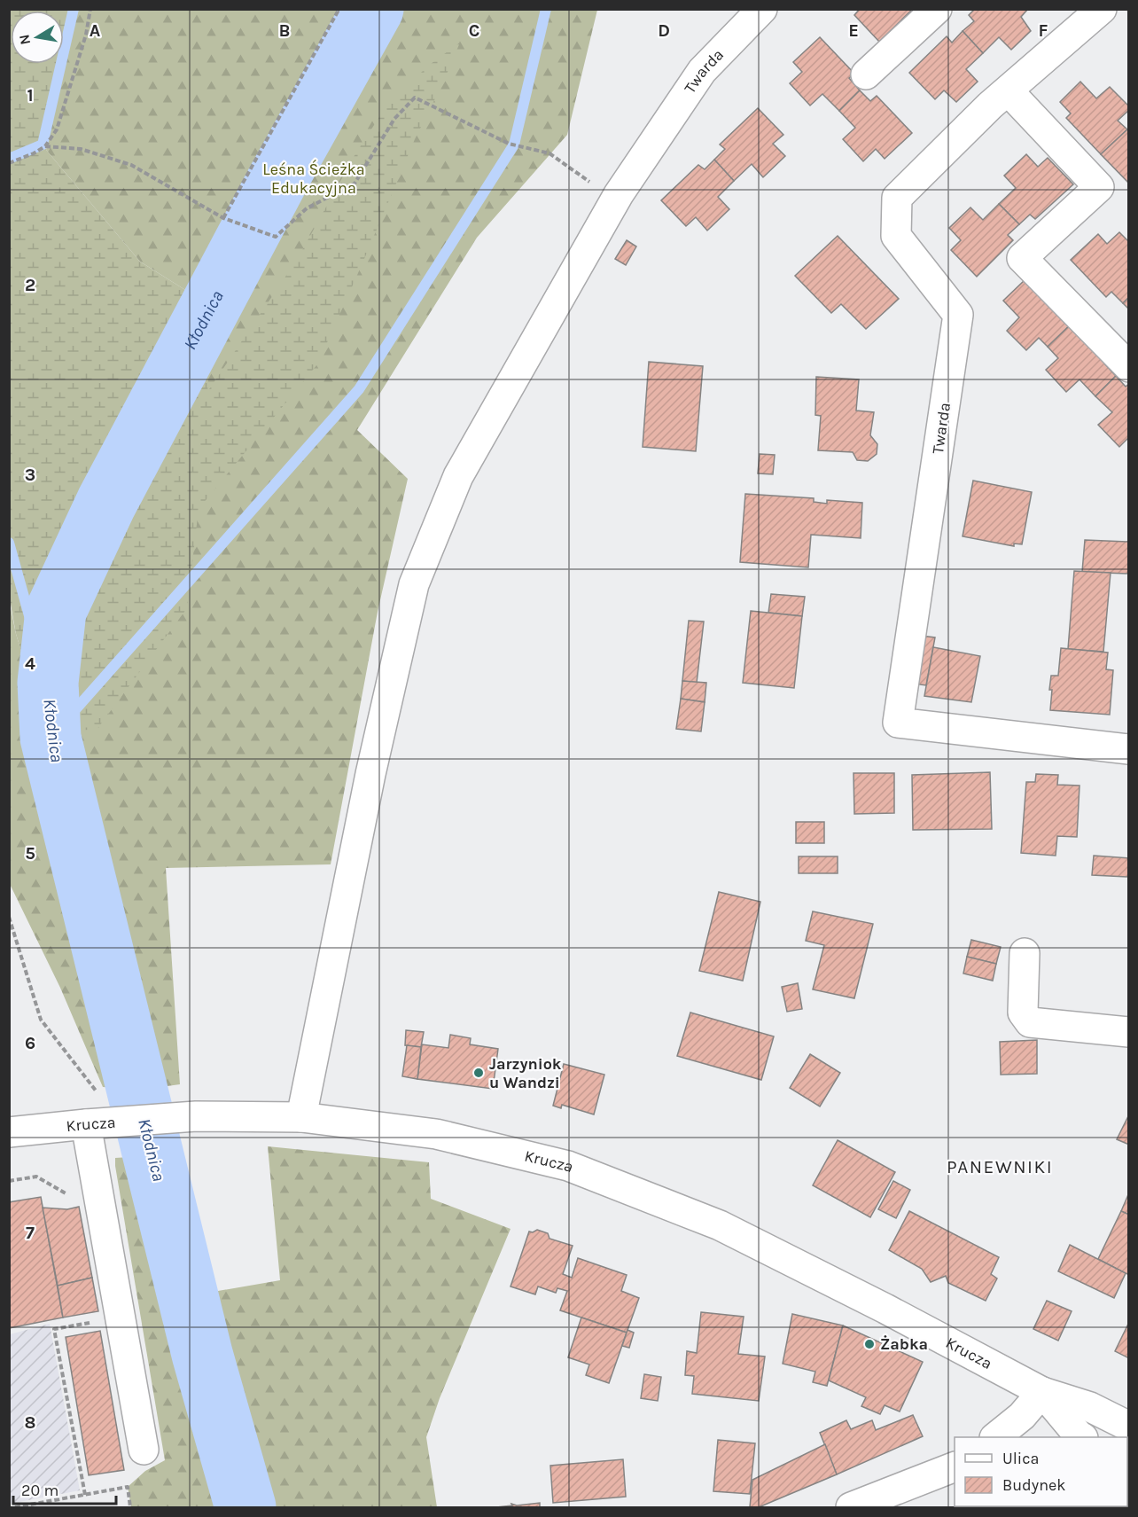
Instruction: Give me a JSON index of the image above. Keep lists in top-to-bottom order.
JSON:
{
  "streets": {
    "street": ["Twarda", "Krucza"]
  },
  "crossings": [
    ["Twarda", "Krucza"]
  ],
  "districts": ["PANEWNIKI"],
  "water": ["Kłodnica"],
  "parks": ["Leśna Ścieżka Edukacyjna"],
  "places": ["Jarzyniok u Wandzi", "Żabka"],
  "legend": ["Ulica", "Budynek"],
  "scale_bar": "20 m",
  "north": "left",
  "grid": {
    "columns": [
      "A",
      "B",
      "C",
      "D",
      "E",
      "F"
    ],
    "rows": [
      "1",
      "2",
      "3",
      "4",
      "5",
      "6",
      "7",
      "8"
    ]
  }
}
